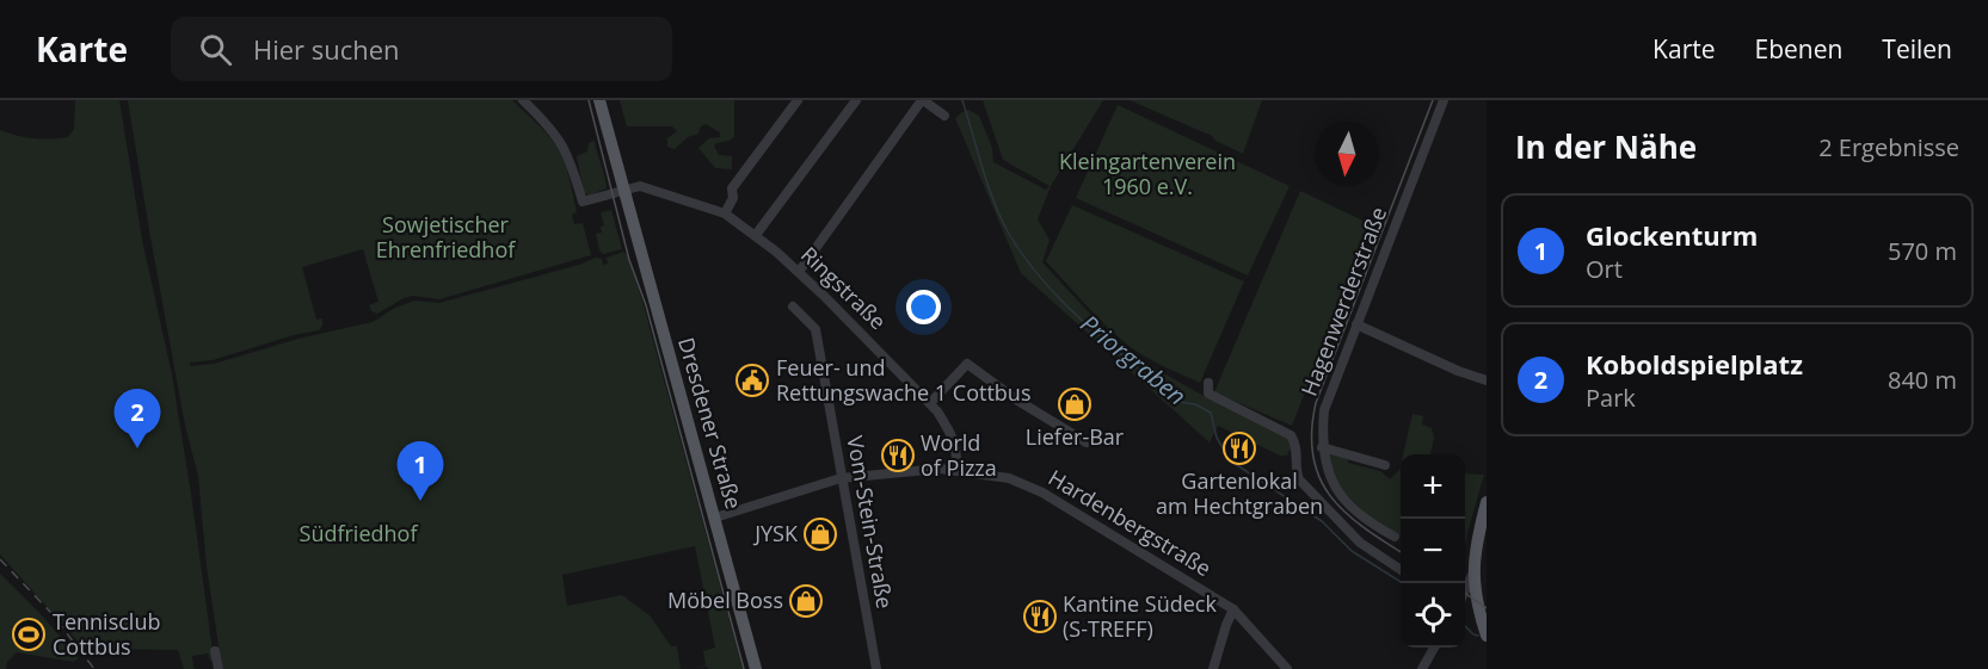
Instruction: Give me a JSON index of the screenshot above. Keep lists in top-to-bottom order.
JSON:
{
  "streets": {
    "main road": ["Dresdener Straße"],
    "street": [
      "Ringstraße",
      "Hagenwerderstraße",
      "Vom-Stein-Straße",
      "Hardenbergstraße"
    ]
  },
  "crossings": [
    ["Ringstraße", "Dresdener Straße"],
    ["Ringstraße", "Hardenbergstraße"],
    ["Dresdener Straße", "Hardenbergstraße"],
    ["Vom-Stein-Straße", "Hardenbergstraße"]
  ],
  "water": ["Priorgraben"],
  "parks": ["Kleingartenverein 1960 e.V.", "Sowjetischer Ehrenfriedhof", "Südfriedhof"],
  "places": {
    "public building": ["Feuer- und Rettungswache 1 Cottbus"],
    "shop": ["Liefer-Bar", "JYSK", "Möbel Boss"],
    "restaurant": ["Gartenlokal am Hechtgraben", "World of Pizza", "Kantine Südeck (S-TREFF)"],
    "sports": ["Tennisclub Cottbus"]
  },
  "north": "bottom",
  "page": {
    "header": "Karte",
    "search": "Hier suchen",
    "nav": ["Karte", "Ebenen", "Teilen"],
    "heading": ["In der Nähe", "2 Ergebnisse"],
    "list": [
      {
        "mark": "1",
        "name": "Glockenturm",
        "note": "Ort",
        "value": "570 m"
      },
      {
        "mark": "2",
        "name": "Koboldspielplatz",
        "note": "Park",
        "value": "840 m"
      }
    ],
    "pins": ["2", "1"],
    "map_buttons": ["+", "−"]
  }
}
